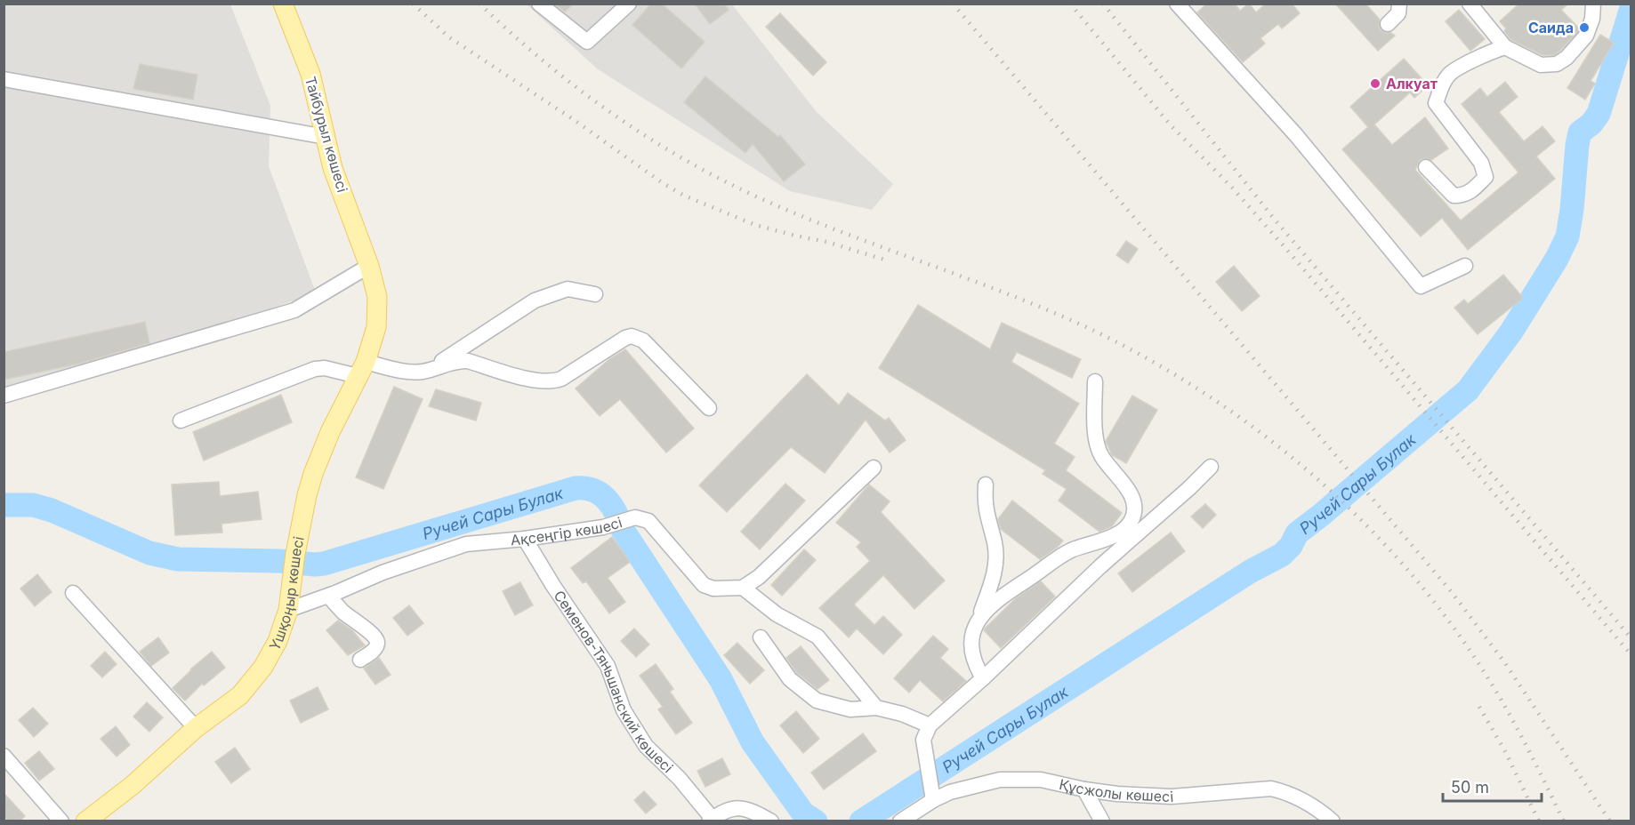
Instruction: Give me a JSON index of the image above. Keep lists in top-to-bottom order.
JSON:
{
  "streets": {
    "main road": ["Тайбурыл көшесі", "Үшқоңыр көшесі"],
    "street": ["Ақсеңгір көшесі", "Семенов-Тяньшанский көшесі", "Құсжолы көшесі"]
  },
  "crossings": [
    ["Тайбурыл көшесі", "Үшқоңыр көшесі"],
    ["Ақсеңгір көшесі", "Үшқоңыр көшесі"],
    ["Ақсеңгір көшесі", "Семенов-Тяньшанский көшесі"]
  ],
  "water": ["Ручей Сары Булак"],
  "places": ["Саида", "Алкуат"],
  "scale_bar": "50 m"
}
